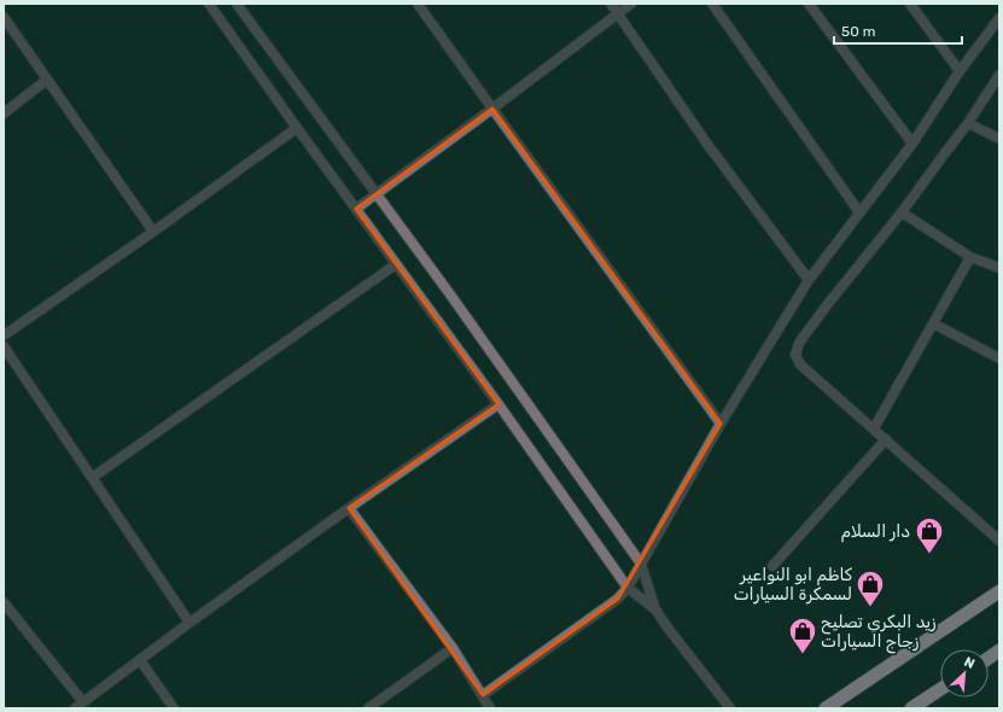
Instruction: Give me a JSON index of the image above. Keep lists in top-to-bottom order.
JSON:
{
  "places": {
    "shop": ["دار السلام", "كاظم ابو النواعير لسمكرة السيارات", "زيد البكري تصليح زجاج السيارات"]
  },
  "scale_bar": "50 m",
  "north": "top right"
}
